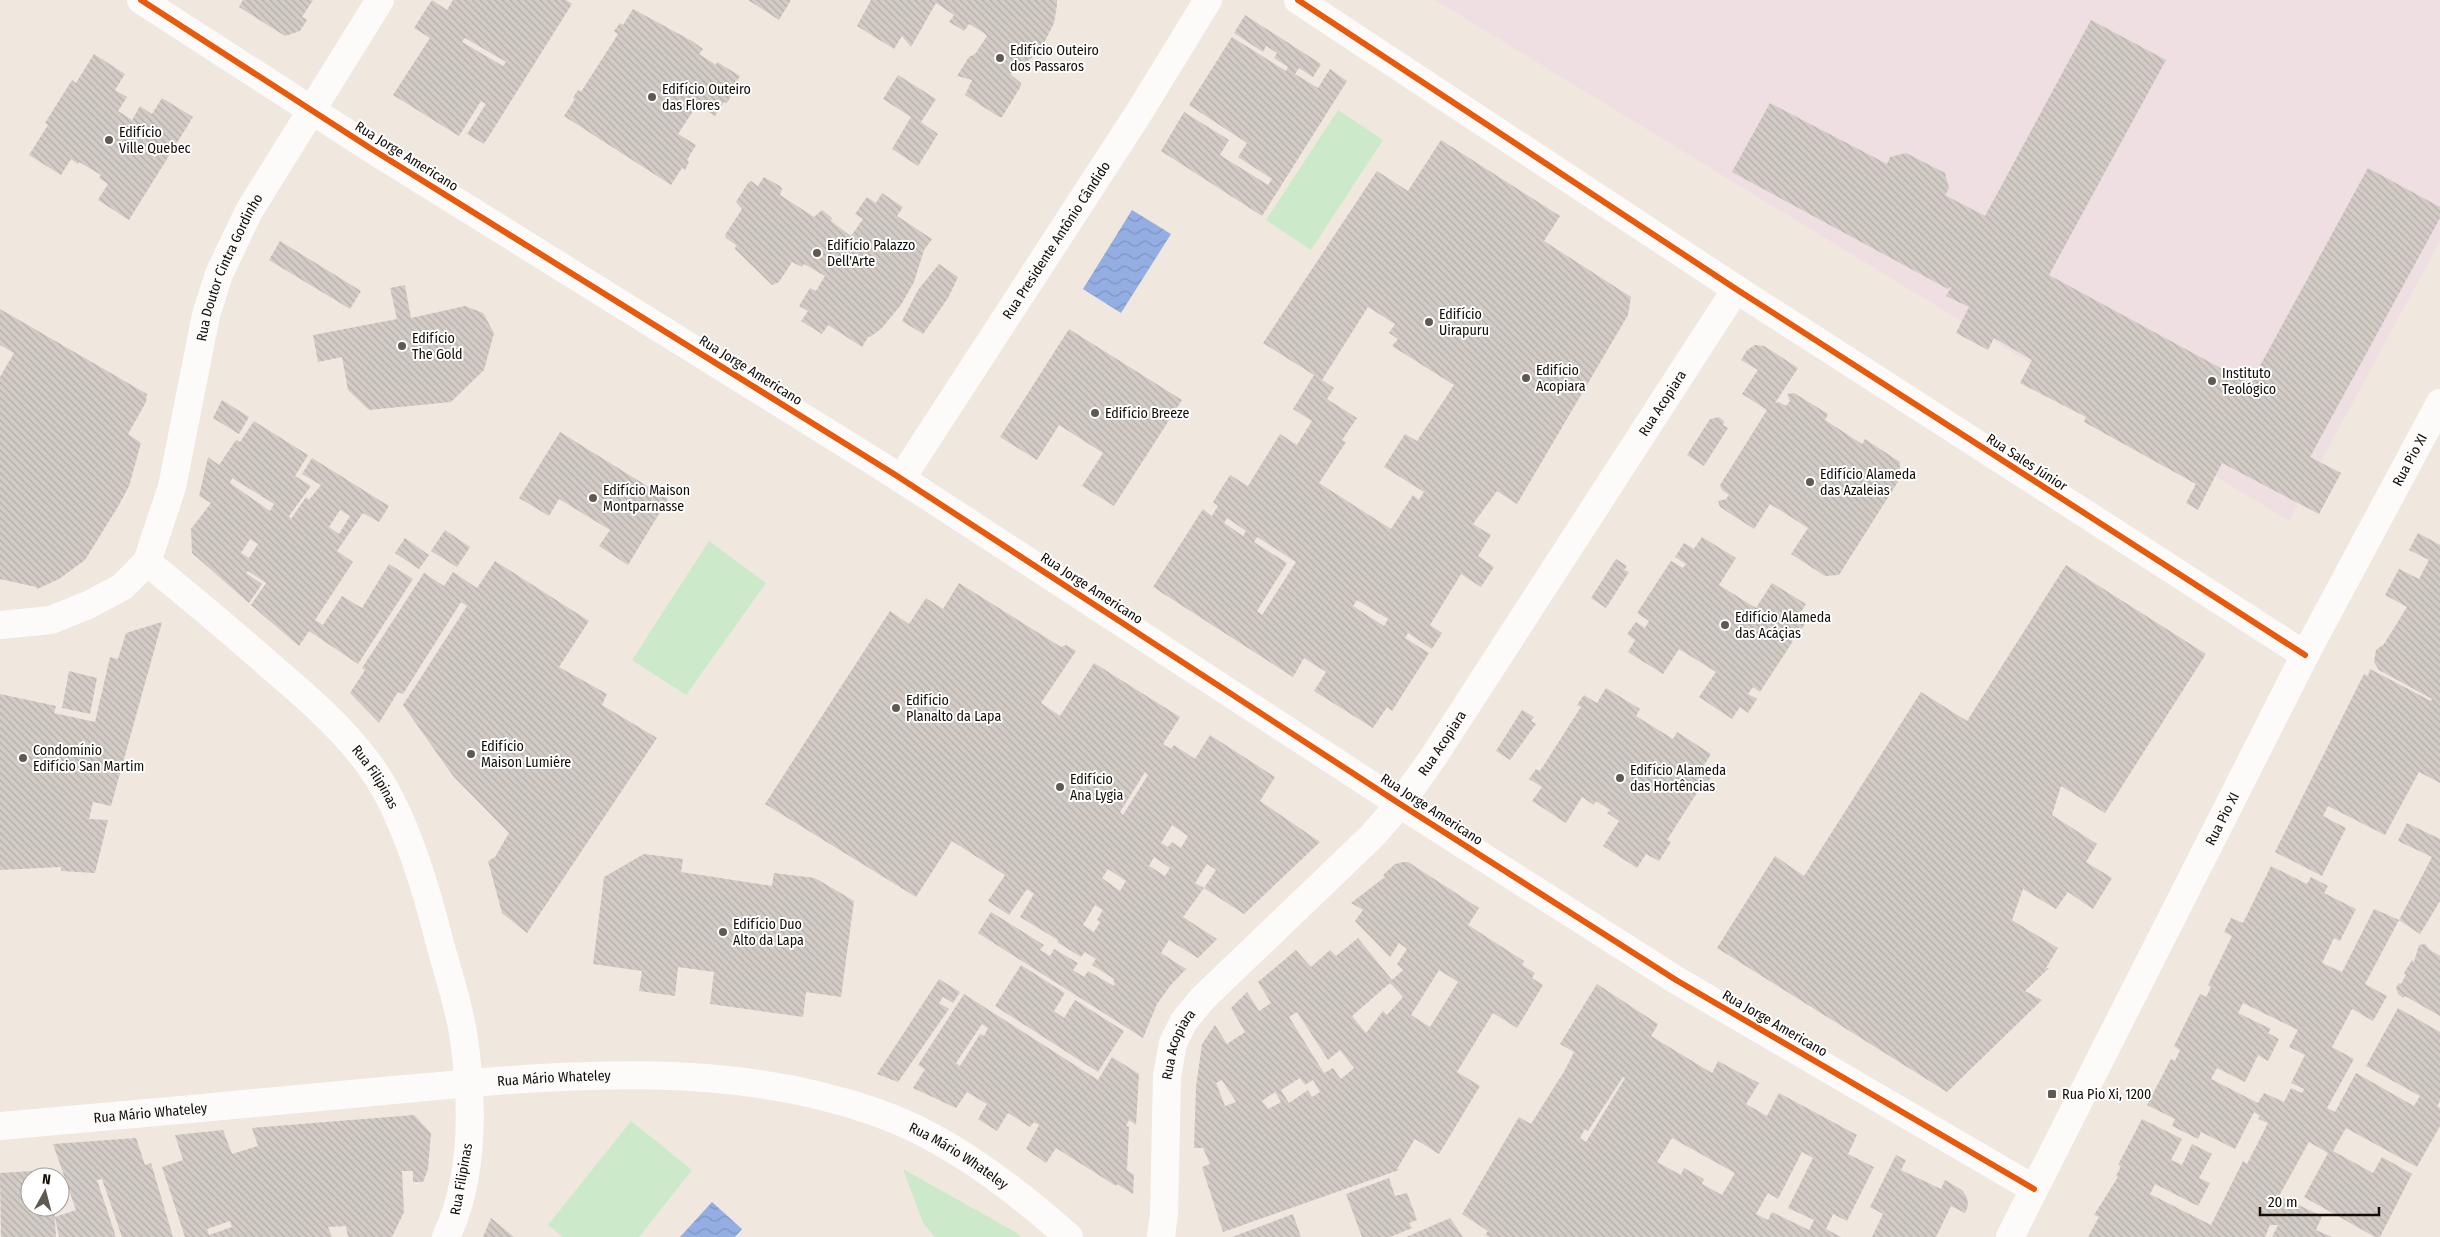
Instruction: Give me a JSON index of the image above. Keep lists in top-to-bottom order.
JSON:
{
  "streets": {
    "street": [
      "Rua Jorge Americano",
      "Rua Presidente Antônio Cândido",
      "Rua Doutor Cintra Gordinho",
      "Rua Acopiara",
      "Rua Pio XI",
      "Rua Sales Júnior",
      "Rua Filipinas",
      "Rua Mário Whateley"
    ]
  },
  "crossings": [
    ["Rua Jorge Americano", "Rua Presidente Antônio Cândido"],
    ["Rua Jorge Americano", "Rua Doutor Cintra Gordinho"],
    ["Rua Jorge Americano", "Rua Acopiara"],
    ["Rua Jorge Americano", "Rua Pio XI"],
    ["Rua Doutor Cintra Gordinho", "Rua Filipinas"],
    ["Rua Acopiara", "Rua Sales Júnior"],
    ["Rua Pio XI", "Rua Sales Júnior"],
    ["Rua Filipinas", "Rua Mário Whateley"]
  ],
  "places": {
    "other": [
      "Edifício Outeiro dos Passaros",
      "Edifício Outeiro das Flores",
      "Edifício Ville Quebec",
      "Edifício Palazzo Dell'Arte",
      "Edifício Uirapuru",
      "Edifício The Gold",
      "Edifício Acopiara",
      "Instituto Teológico",
      "Edifício Breeze",
      "Edifício Alameda das Azaleias",
      "Edifício Maison Montparnasse",
      "Edifício Alameda das Acáçias",
      "Edifício Planalto da Lapa",
      "Edifício Maison Lumiére",
      "Condomínio Edifício San Martim",
      "Edifício Alameda das Hortências",
      "Edifício Ana Lygia",
      "Edifício Duo Alto da Lapa"
    ],
    "transit": ["Rua Pio Xi, 1200"]
  },
  "scale_bar": "20 m",
  "north": "top"
}
